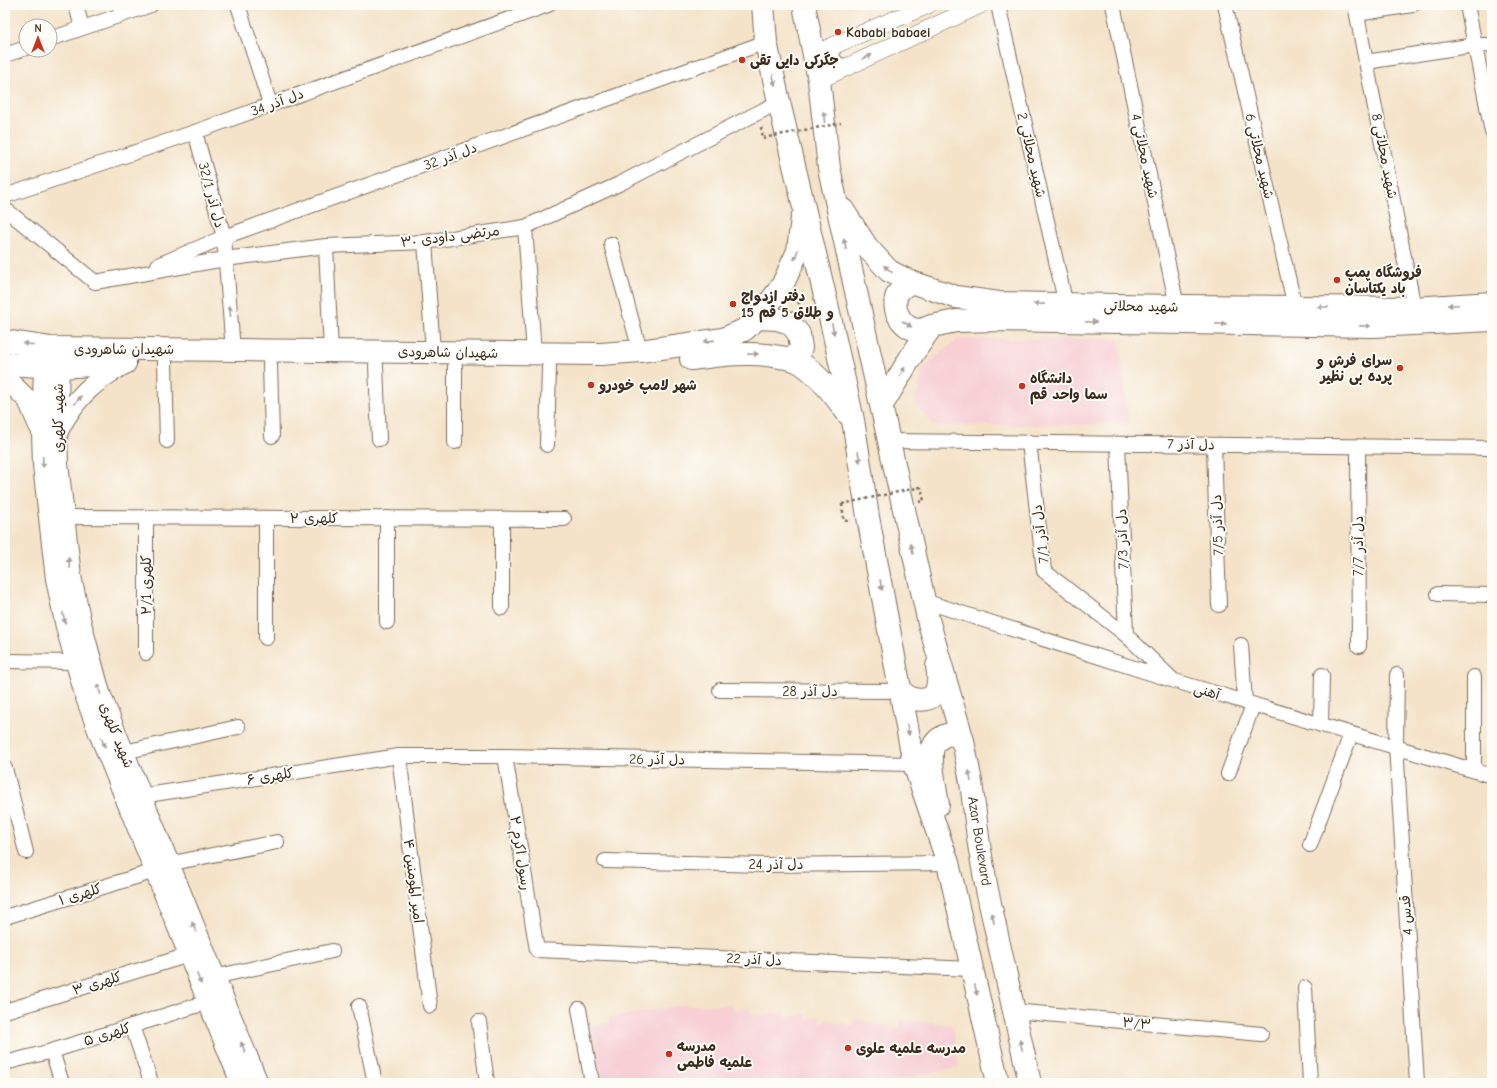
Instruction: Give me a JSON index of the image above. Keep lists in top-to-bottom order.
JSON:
{
  "streets": {
    "main road": [
      "شهید محلاتی",
      "شهیدان شاهرودی",
      "شهید کلهری",
      "Azar Boulevard"
    ],
    "street": [
      "دل آذر 34",
      "شهید محلاتی 2",
      "دل آذر 32",
      "شهید محلاتی 4",
      "شهید محلاتی 6",
      "شهید محلاتی 8",
      "دل آذر 32/1",
      "۳۰ مرتضی داودی",
      "دل آذر 7",
      "کلهری ۲",
      "دل آذر 7/5",
      "دل آذر 7/1",
      "دل آذر 7/3",
      "دل آذر 7/7",
      "کلهری ۲/1",
      "دل آذر 28",
      "آهنی",
      "دل آذر 26",
      "کلهری ۶",
      "رسول اکرم ۲",
      "دل آذر 24",
      "امیر المومنین ۴",
      "کلهری ۱",
      "قدس 4",
      "دل آذر 22",
      "کلهری ۳",
      "۳/۳",
      "کلهری ۵"
    ]
  },
  "crossings": [
    ["دل آذر 34", "دل آذر 32/1"],
    ["شهید محلاتی 2", "شهید محلاتی"],
    ["دل آذر 32", "دل آذر 32/1"],
    ["دل آذر 32", "۳۰ مرتضی داودی"],
    ["شهید محلاتی 4", "شهید محلاتی"],
    ["شهید محلاتی 6", "شهید محلاتی"],
    ["شهید محلاتی 8", "شهید محلاتی"],
    ["دل آذر 32/1", "۳۰ مرتضی داودی"],
    ["دل آذر 32/1", "شهیدان شاهرودی"],
    ["شهید محلاتی", "Azar Boulevard"],
    ["شهیدان شاهرودی", "شهید کلهری"],
    ["شهید کلهری", "کلهری ۲"],
    ["شهید کلهری", "کلهری ۶"],
    ["شهید کلهری", "کلهری ۱"],
    ["شهید کلهری", "کلهری ۳"],
    ["شهید کلهری", "کلهری ۵"],
    ["دل آذر 7", "دل آذر 7/5"],
    ["دل آذر 7", "دل آذر 7/1"],
    ["دل آذر 7", "دل آذر 7/3"],
    ["دل آذر 7", "دل آذر 7/7"],
    ["دل آذر 7", "Azar Boulevard"],
    ["کلهری ۲", "کلهری ۲/1"],
    ["دل آذر 7/1", "دل آذر 7/3"],
    ["دل آذر 7/1", "آهنی"],
    ["آهنی", "Azar Boulevard"],
    ["آهنی", "قدس 4"],
    ["دل آذر 26", "کلهری ۶"],
    ["دل آذر 26", "رسول اکرم ۲"],
    ["دل آذر 26", "امیر المومنین ۴"],
    ["کلهری ۶", "امیر المومنین ۴"],
    ["Azar Boulevard", "۳/۳"],
    ["رسول اکرم ۲", "دل آذر 22"]
  ],
  "places": [
    "Kababi babaei",
    "جگرکی دایی تقی",
    "فروشگاه پمپ باد یکتاسان",
    "دفتر ازدواج 15 و طلاق 5 قم",
    "سرای فرش و پرده بی نظیر",
    "شهر لامپ خودرو",
    "دانشگاه سما واحد قم",
    "مدرسه علمیه علوی",
    "مدرسه علمیه فاطمی"
  ],
  "north": "top"
}
